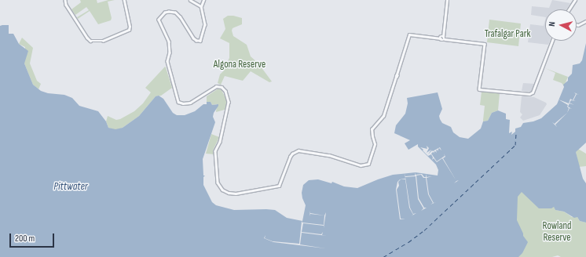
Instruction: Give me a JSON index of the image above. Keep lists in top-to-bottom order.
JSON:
{
  "water": ["Pittwater"],
  "parks": ["Trafalgar Park", "Algona Reserve", "Rowland Reserve"],
  "scale_bar": "200 m",
  "north": "left"
}
